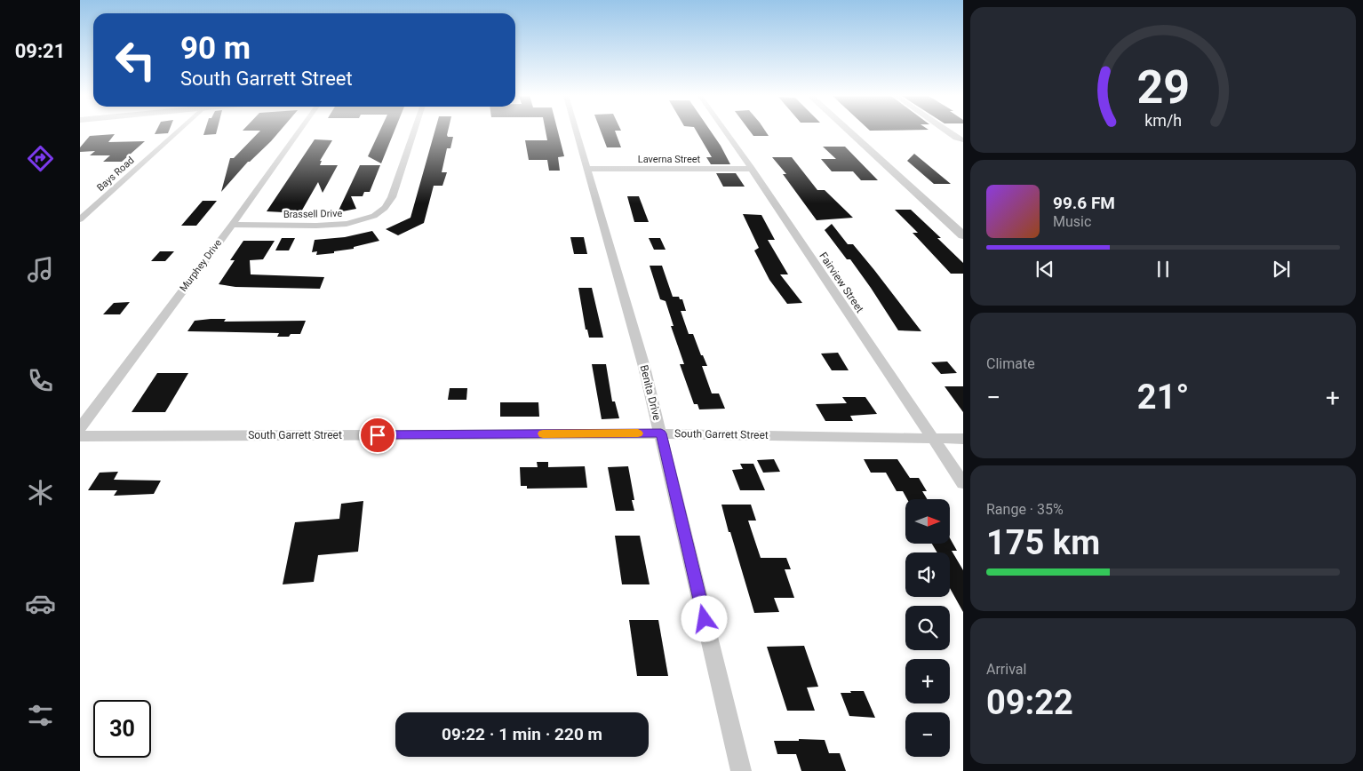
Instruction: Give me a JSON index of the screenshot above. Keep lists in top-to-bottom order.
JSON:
{
  "streets": {
    "street": [
      "Laverna Street",
      "Bays Road",
      "Brassell Drive",
      "Murphey Drive",
      "Fairview Street",
      "Benita Drive",
      "South Garrett Street"
    ]
  },
  "crossings": [
    ["Laverna Street", "Fairview Street"],
    ["Laverna Street", "Benita Drive"],
    ["Brassell Drive", "Murphey Drive"],
    ["Fairview Street", "South Garrett Street"],
    ["Benita Drive", "South Garrett Street"]
  ],
  "north": "right",
  "page": {
    "tabs": "09:21",
    "turn": ["90 m", "South Garrett Street"],
    "song": ["99.6 FM", "Music"],
    "tile": [
      "Climate",
      ["Range · 35%", "175 km"],
      ["Arrival", "09:22"]
    ],
    "heat": ["−", "21°", "+"],
    "map_buttons": ["+", "−"],
    "limit": "30",
    "trip": "09:22 · 1 min · 220 m",
    "gauge": ["29", "km/h"]
  }
}
